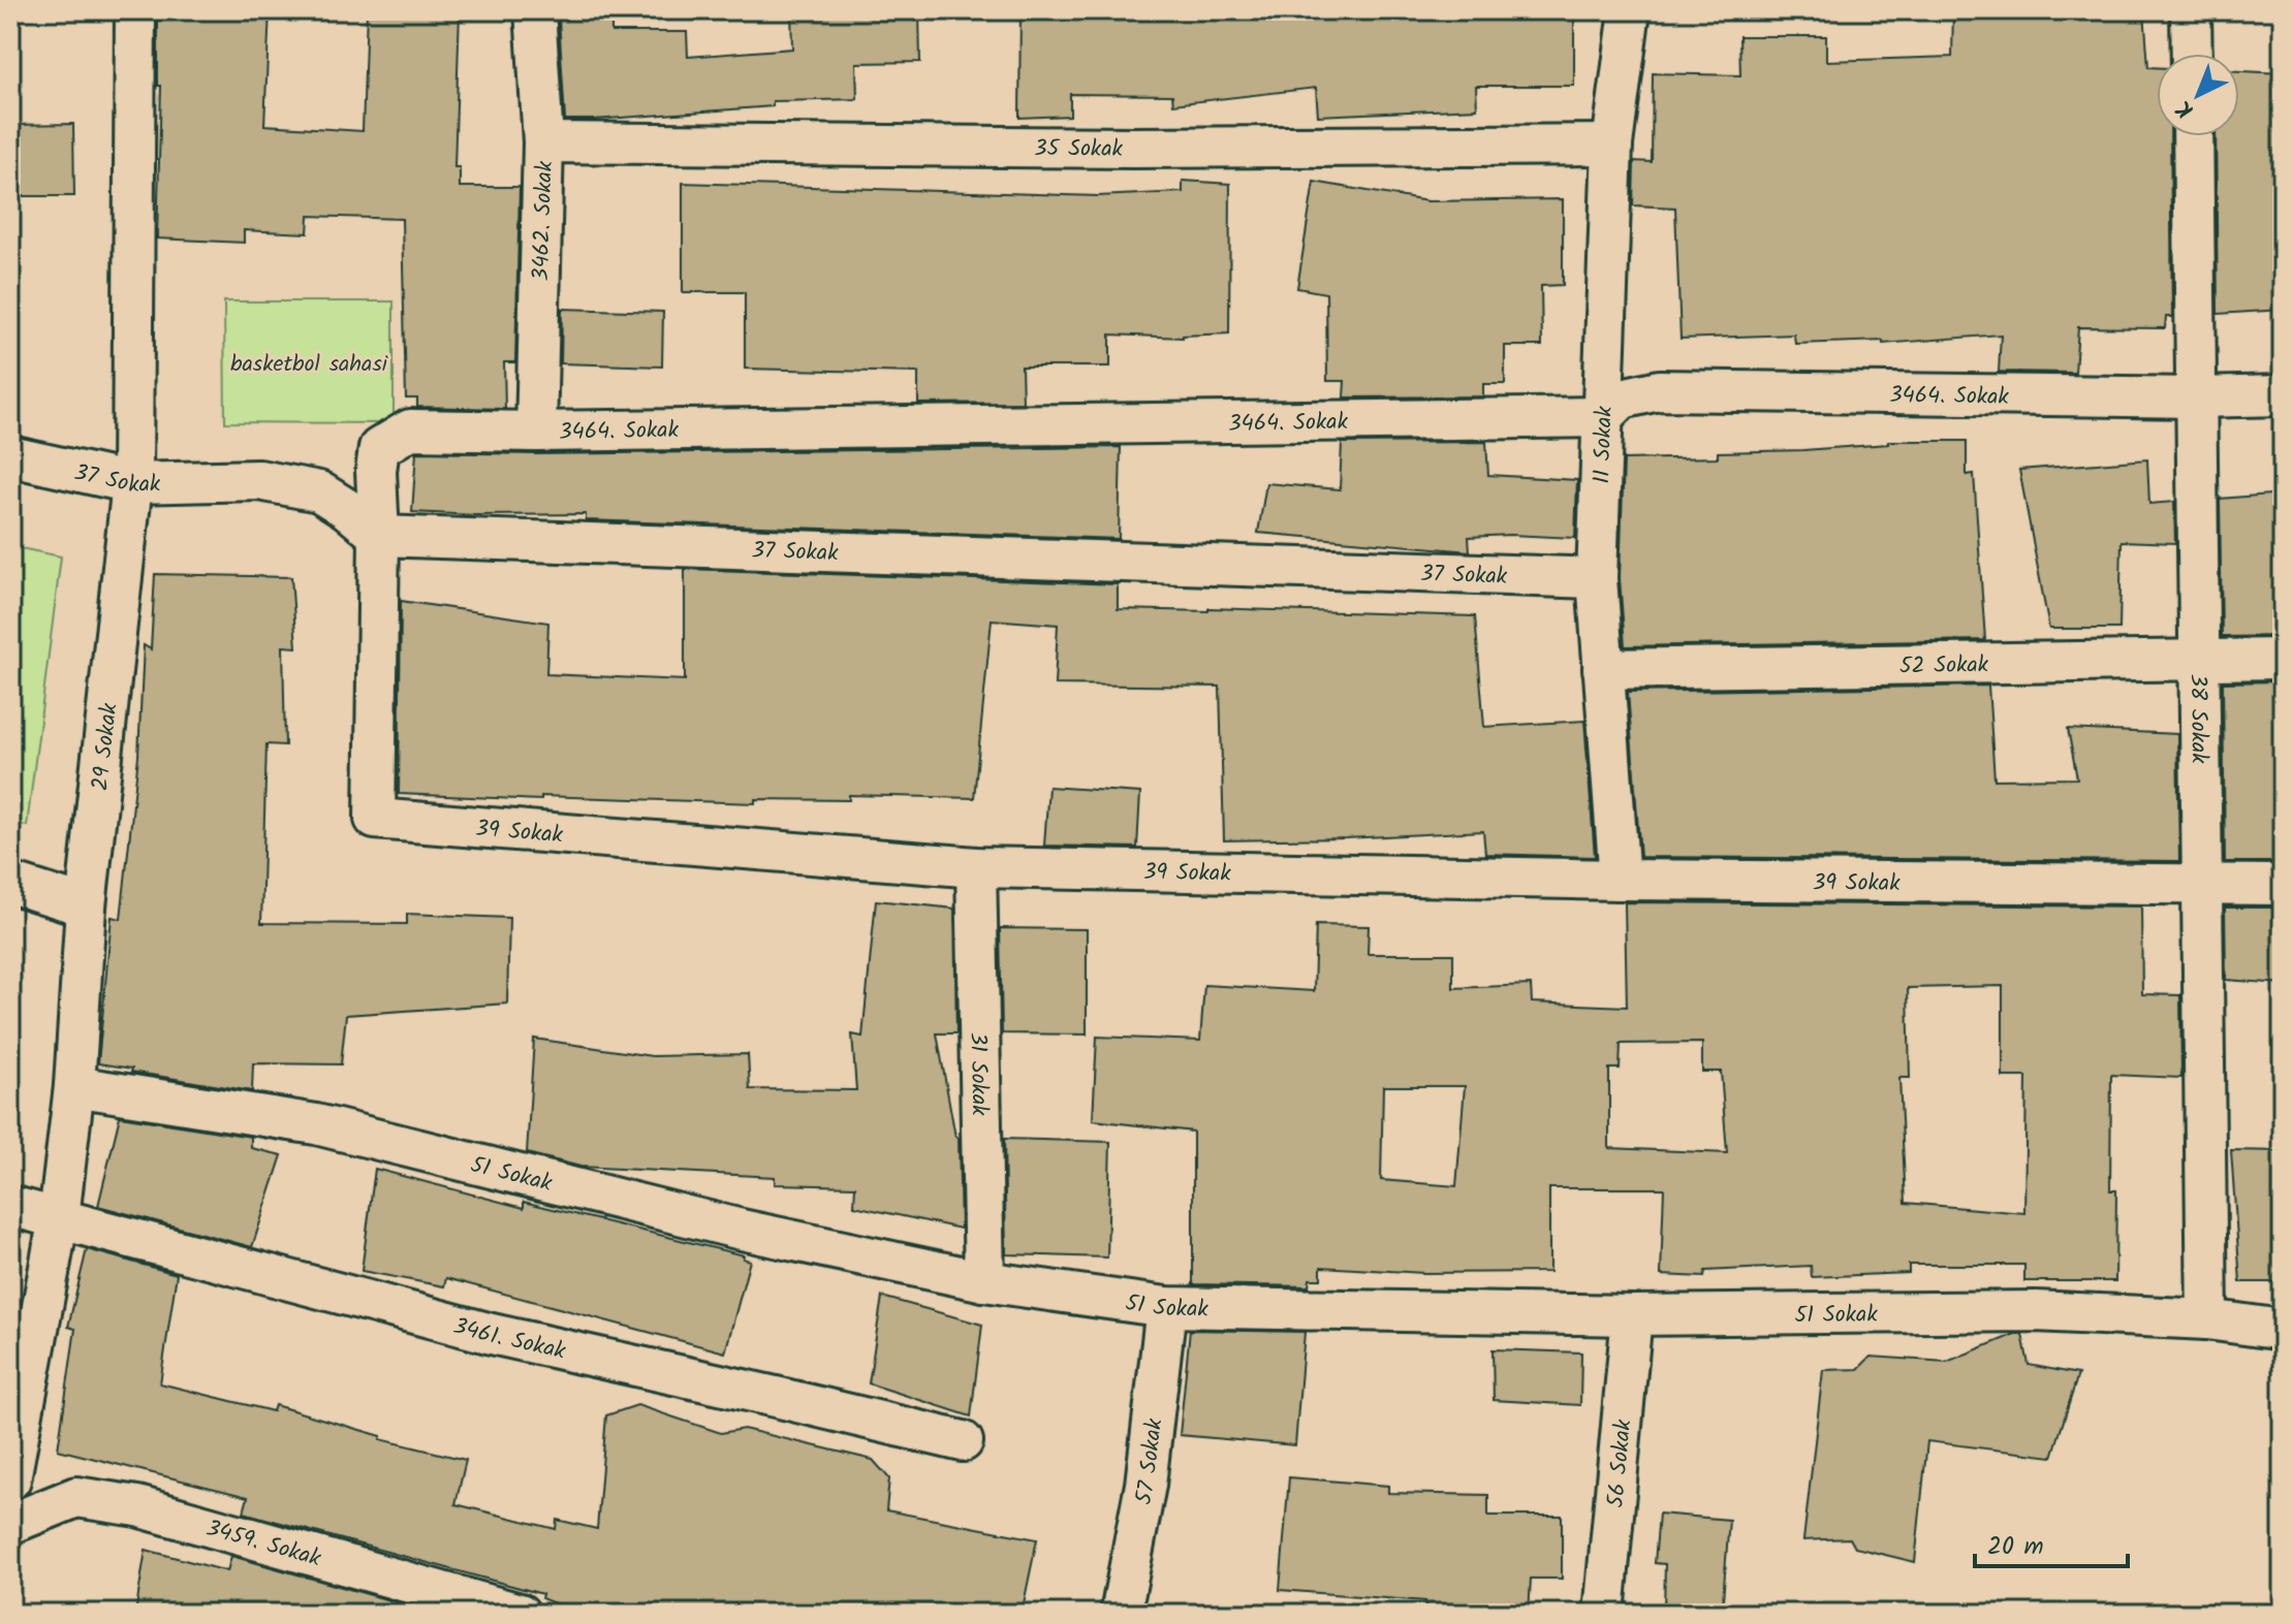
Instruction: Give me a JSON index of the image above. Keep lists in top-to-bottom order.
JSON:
{
  "streets": {
    "street": [
      "35 Sokak",
      "3462. Sokak",
      "3464. Sokak",
      "11 Sokak",
      "37 Sokak",
      "52 Sokak",
      "38 Sokak",
      "29 Sokak",
      "39 Sokak",
      "31 Sokak",
      "51 Sokak",
      "3461. Sokak",
      "57 Sokak",
      "56 Sokak",
      "3459. Sokak"
    ]
  },
  "crossings": [
    ["35 Sokak", "3462. Sokak"],
    ["35 Sokak", "11 Sokak"],
    ["3462. Sokak", "3464. Sokak"],
    ["3464. Sokak", "11 Sokak"],
    ["3464. Sokak", "37 Sokak"],
    ["3464. Sokak", "38 Sokak"],
    ["3464. Sokak", "39 Sokak"],
    ["11 Sokak", "37 Sokak"],
    ["11 Sokak", "52 Sokak"],
    ["11 Sokak", "39 Sokak"],
    ["37 Sokak", "29 Sokak"],
    ["37 Sokak", "39 Sokak"],
    ["52 Sokak", "38 Sokak"],
    ["38 Sokak", "39 Sokak"],
    ["38 Sokak", "51 Sokak"],
    ["29 Sokak", "51 Sokak"],
    ["29 Sokak", "3461. Sokak"],
    ["39 Sokak", "31 Sokak"],
    ["31 Sokak", "51 Sokak"],
    ["51 Sokak", "57 Sokak"],
    ["51 Sokak", "56 Sokak"]
  ],
  "parks": ["basketbol sahasi"],
  "scale_bar": "20 m",
  "north": "bottom left"
}
